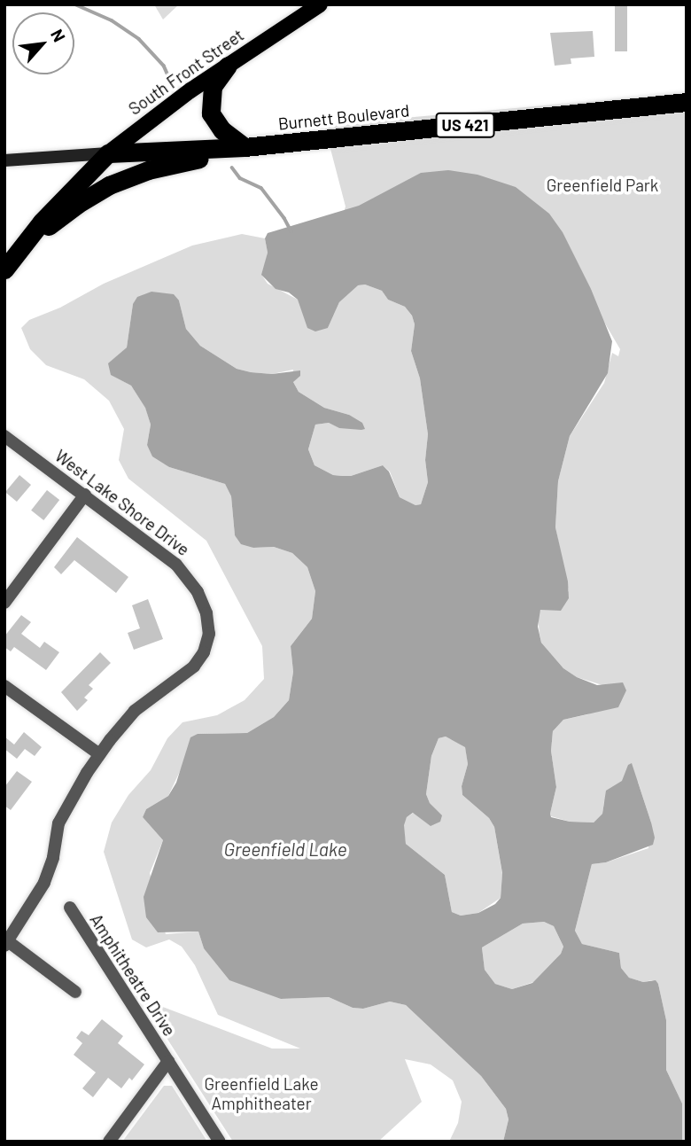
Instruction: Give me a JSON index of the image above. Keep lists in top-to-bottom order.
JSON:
{
  "streets": {
    "highway": ["Burnett Boulevard", "US 421"],
    "main road": ["South Front Street"],
    "street": ["West Lake Shore Drive", "Amphitheatre Drive"]
  },
  "crossings": [
    ["South Front Street", "Burnett Boulevard"]
  ],
  "water": ["Greenfield Lake"],
  "parks": ["Greenfield Park", "Greenfield Lake Amphitheater"],
  "north": "top right"
}
